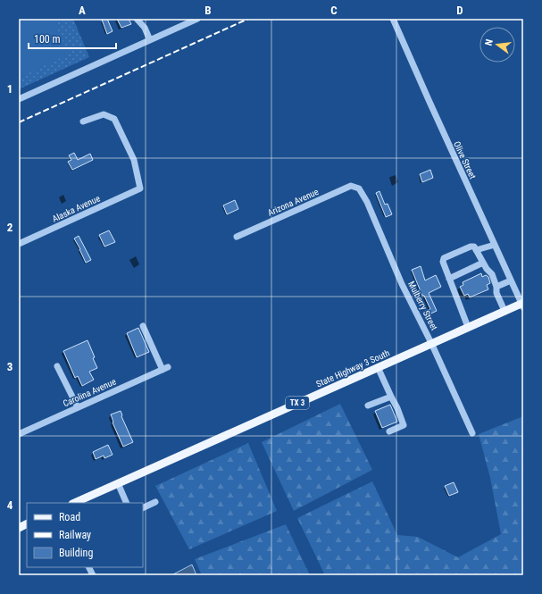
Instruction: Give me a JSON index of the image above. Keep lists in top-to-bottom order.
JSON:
{
  "streets": {
    "main road": ["State Highway 3 South", "TX 3"],
    "street": [
      "Olive Street",
      "Arizona Avenue",
      "Alaska Avenue",
      "Mulberry Street",
      "Carolina Avenue"
    ]
  },
  "crossings": [
    ["Olive Street", "State Highway 3 South"],
    ["Arizona Avenue", "Mulberry Street"],
    ["Mulberry Street", "State Highway 3 South"]
  ],
  "legend": ["Road", "Railway", "Building"],
  "scale_bar": "100 m",
  "north": "left",
  "grid": {
    "columns": [
      "A",
      "B",
      "C",
      "D"
    ],
    "rows": [
      "1",
      "2",
      "3",
      "4"
    ]
  }
}
